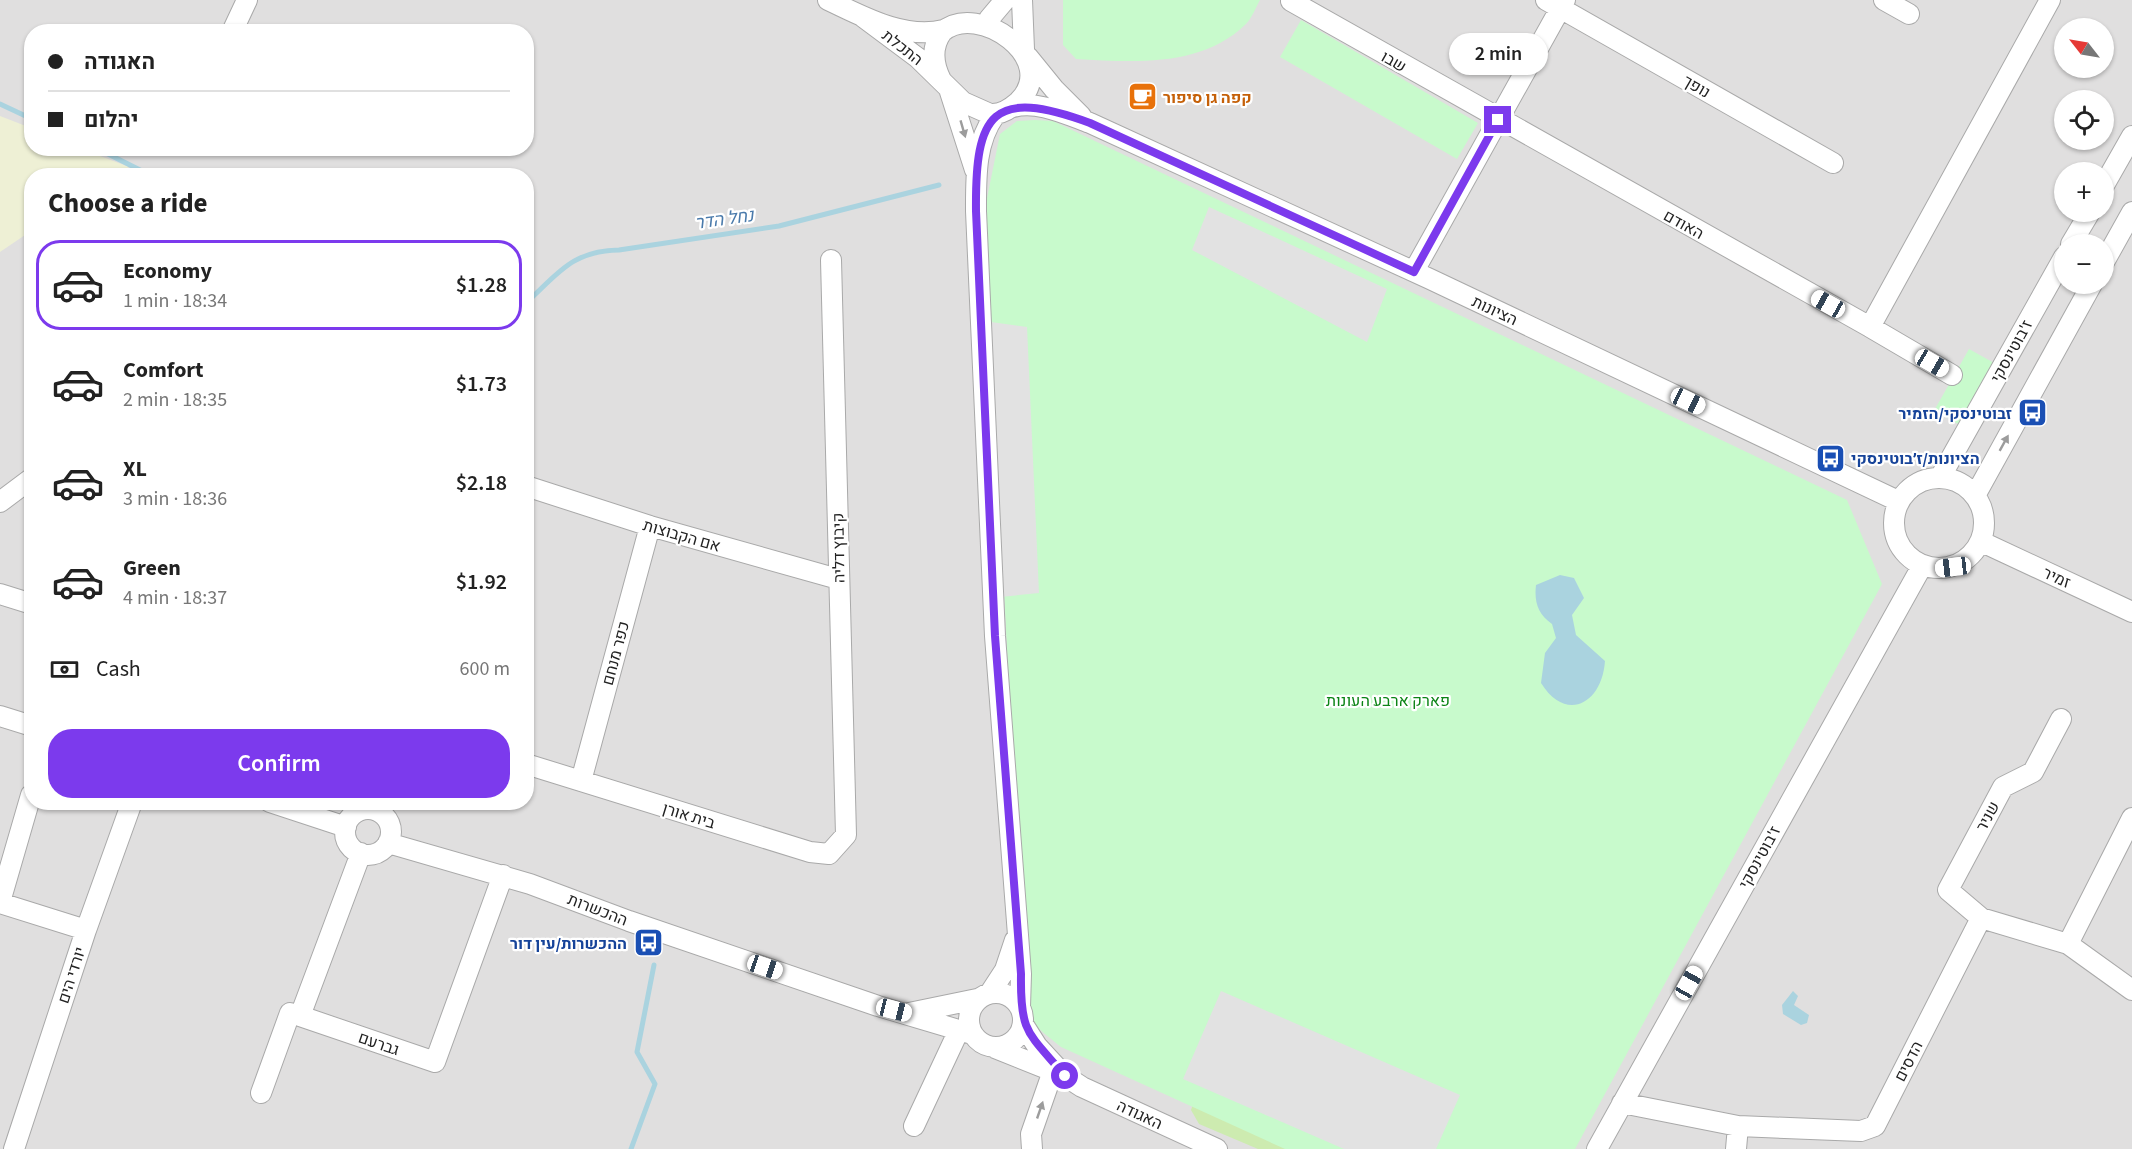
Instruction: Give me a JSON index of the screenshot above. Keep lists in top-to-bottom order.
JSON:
{
  "streets": {
    "street": [
      "התכלת",
      "שבו",
      "נופך",
      "האודם",
      "הציונות",
      "ז'בוטינסקי",
      "אם הקבוצות",
      "קיבוץ דליה",
      "זמיר",
      "כפר מנחם",
      "בית אורן",
      "שניר",
      "ההכשרות",
      "יורדי הים",
      "גברעם",
      "הדסים",
      "האגודה"
    ]
  },
  "crossings": [
    ["התכלת", "הציונות"],
    ["שבו", "האודם"],
    ["הציונות", "ז'בוטינסקי"],
    ["הציונות", "זמיר"],
    ["ז'בוטינסקי", "זמיר"],
    ["ז'בוטינסקי", "הדסים"],
    ["אם הקבוצות", "קיבוץ דליה"],
    ["אם הקבוצות", "כפר מנחם"],
    ["קיבוץ דליה", "בית אורן"],
    ["כפר מנחם", "בית אורן"],
    ["שניר", "הדסים"],
    ["ההכשרות", "גברעם"],
    ["ההכשרות", "האגודה"]
  ],
  "water": ["נחל הדר"],
  "parks": ["פארק ארבע העונות"],
  "places": {
    "cafe": ["קפה גן סיפור"],
    "bus stop": ["זבוטינסקי/הזמיר", "הציונות/ז׳בוטינסקי", "ההכשרות/עין דור"]
  },
  "north": "top left",
  "page": {
    "map_buttons": ["+", "−"],
    "banner": ["האגודה", "יהלום"],
    "bubble": "2 min",
    "heading": "Choose a ride",
    "list": [
      {
        "name": "Economy",
        "note": "1 min · 18:34",
        "value": "$1.28"
      },
      {
        "name": "Comfort",
        "note": "2 min · 18:35",
        "value": "$1.73"
      },
      {
        "name": "XL",
        "note": "3 min · 18:36",
        "value": "$2.18"
      },
      {
        "name": "Green",
        "note": "4 min · 18:37",
        "value": "$1.92"
      }
    ],
    "pay": ["Cash", "600 m"],
    "buttons": "Confirm"
  }
}
